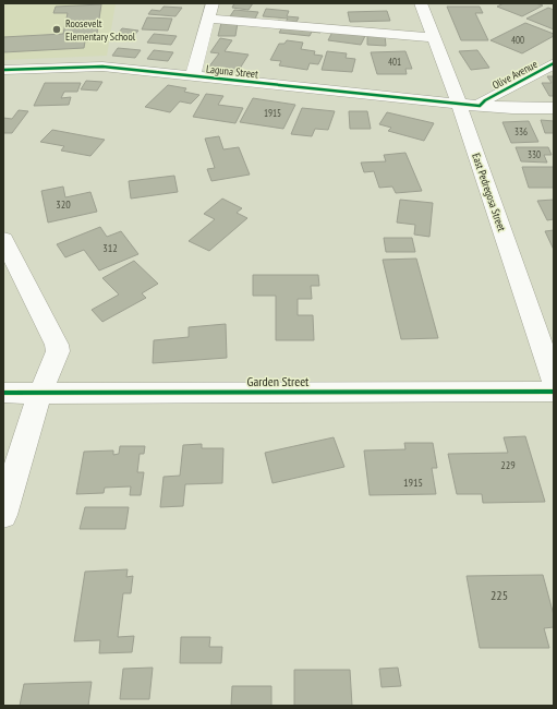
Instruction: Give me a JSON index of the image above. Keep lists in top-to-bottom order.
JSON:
{
  "streets": {
    "street": [
      "Laguna Street",
      "Olive Avenue",
      "East Pedregosa Street",
      "Garden Street"
    ]
  },
  "crossings": [
    ["Laguna Street", "East Pedregosa Street"]
  ],
  "places": ["Roosevelt Elementary School"],
  "house_numbers": [
    "400",
    "401",
    "1915",
    "336",
    "330",
    "320",
    "312",
    "229",
    "1915",
    "225"
  ]
}
